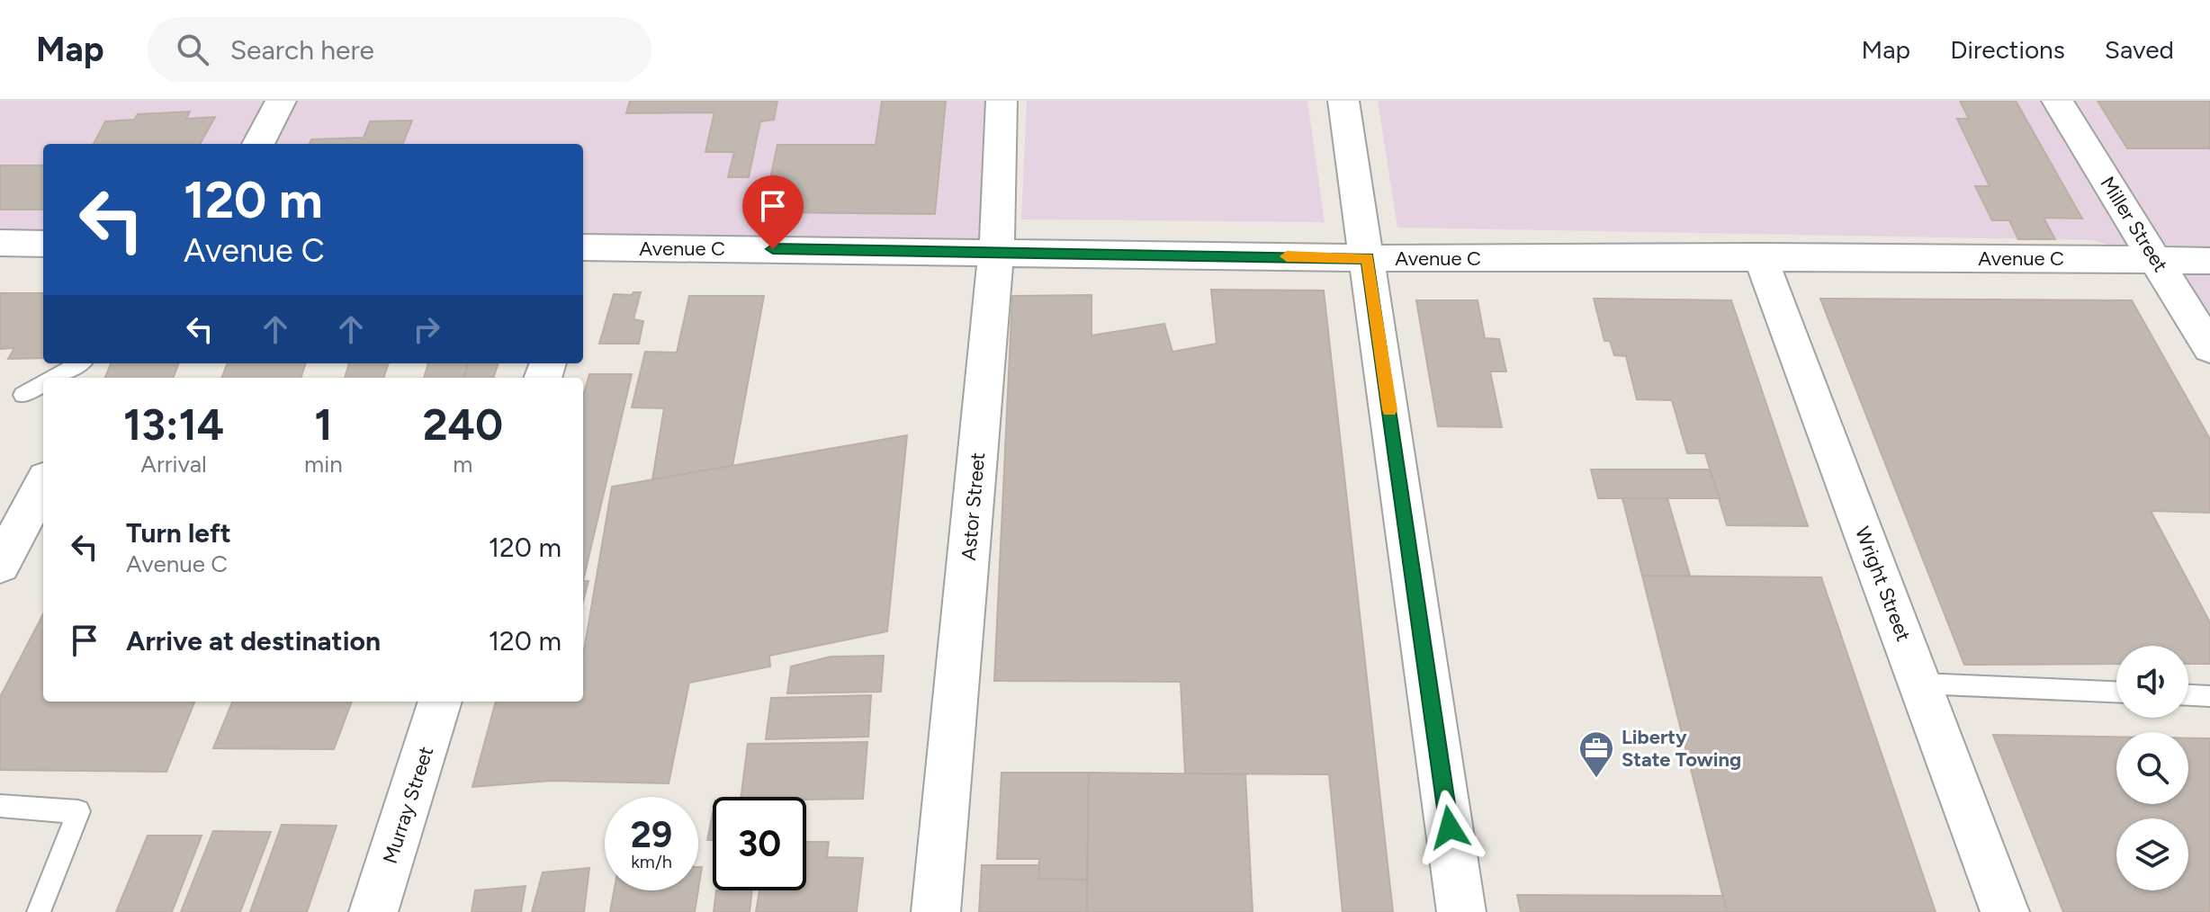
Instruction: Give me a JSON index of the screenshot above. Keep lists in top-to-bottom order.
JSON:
{
  "streets": {
    "street": [
      "Miller Street",
      "Avenue C",
      "Astor Street",
      "Wright Street",
      "Murray Street"
    ]
  },
  "crossings": [
    ["Miller Street", "Avenue C"],
    ["Avenue C", "Astor Street"],
    ["Avenue C", "Wright Street"]
  ],
  "places": {
    "office": ["Liberty State Towing"]
  },
  "page": {
    "header": "Map",
    "search": "Search here",
    "nav": ["Map", "Directions", "Saved"],
    "turn": ["120 m", "Avenue C"],
    "eta": [
      "13:14",
      "Arrival",
      "1",
      "min",
      "240",
      "m"
    ],
    "list": [
      {
        "name": "Turn left",
        "note": "Avenue C",
        "value": "120 m"
      },
      {
        "name": "Arrive at destination",
        "value": "120 m"
      }
    ],
    "speed": "29 km/h",
    "limit": "30"
  }
}
